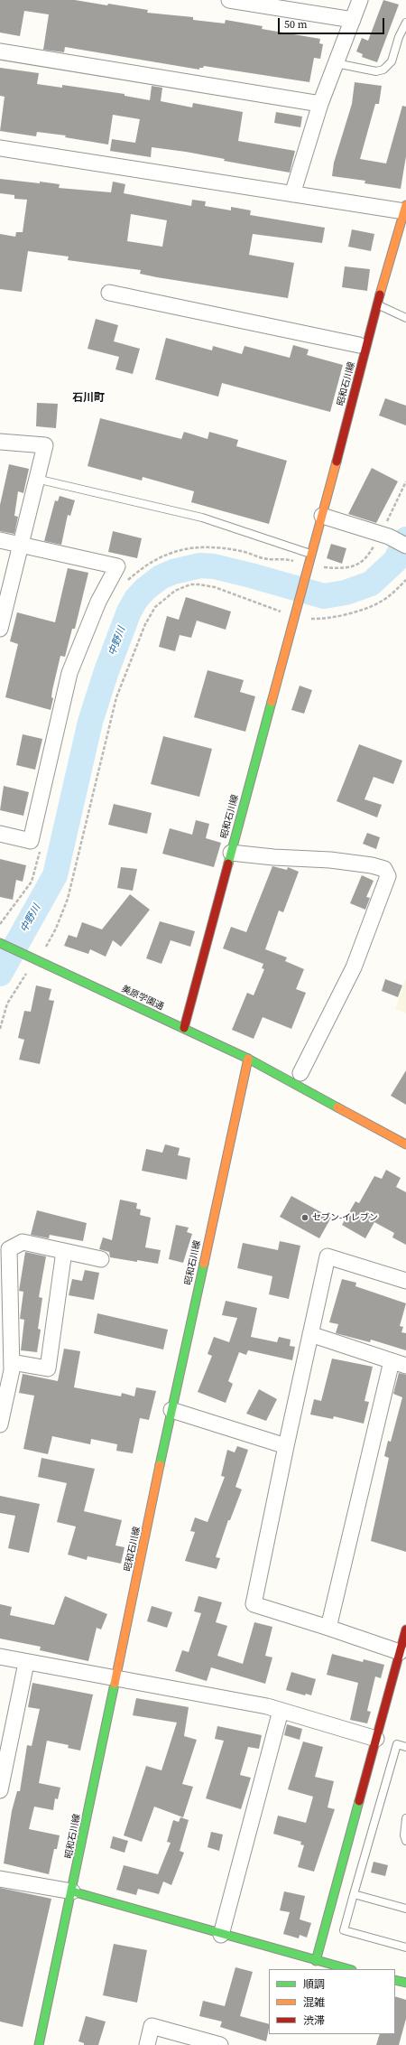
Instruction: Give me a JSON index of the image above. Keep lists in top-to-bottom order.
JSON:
{
  "streets": {
    "street": ["昭和石川線", "美原学園通"]
  },
  "crossings": [
    ["昭和石川線", "美原学園通"]
  ],
  "districts": ["石川町"],
  "water": ["中野川"],
  "places": ["セブン-イレブン"],
  "legend": ["順調", "混雑", "渋滞"],
  "scale_bar": "50 m"
}
